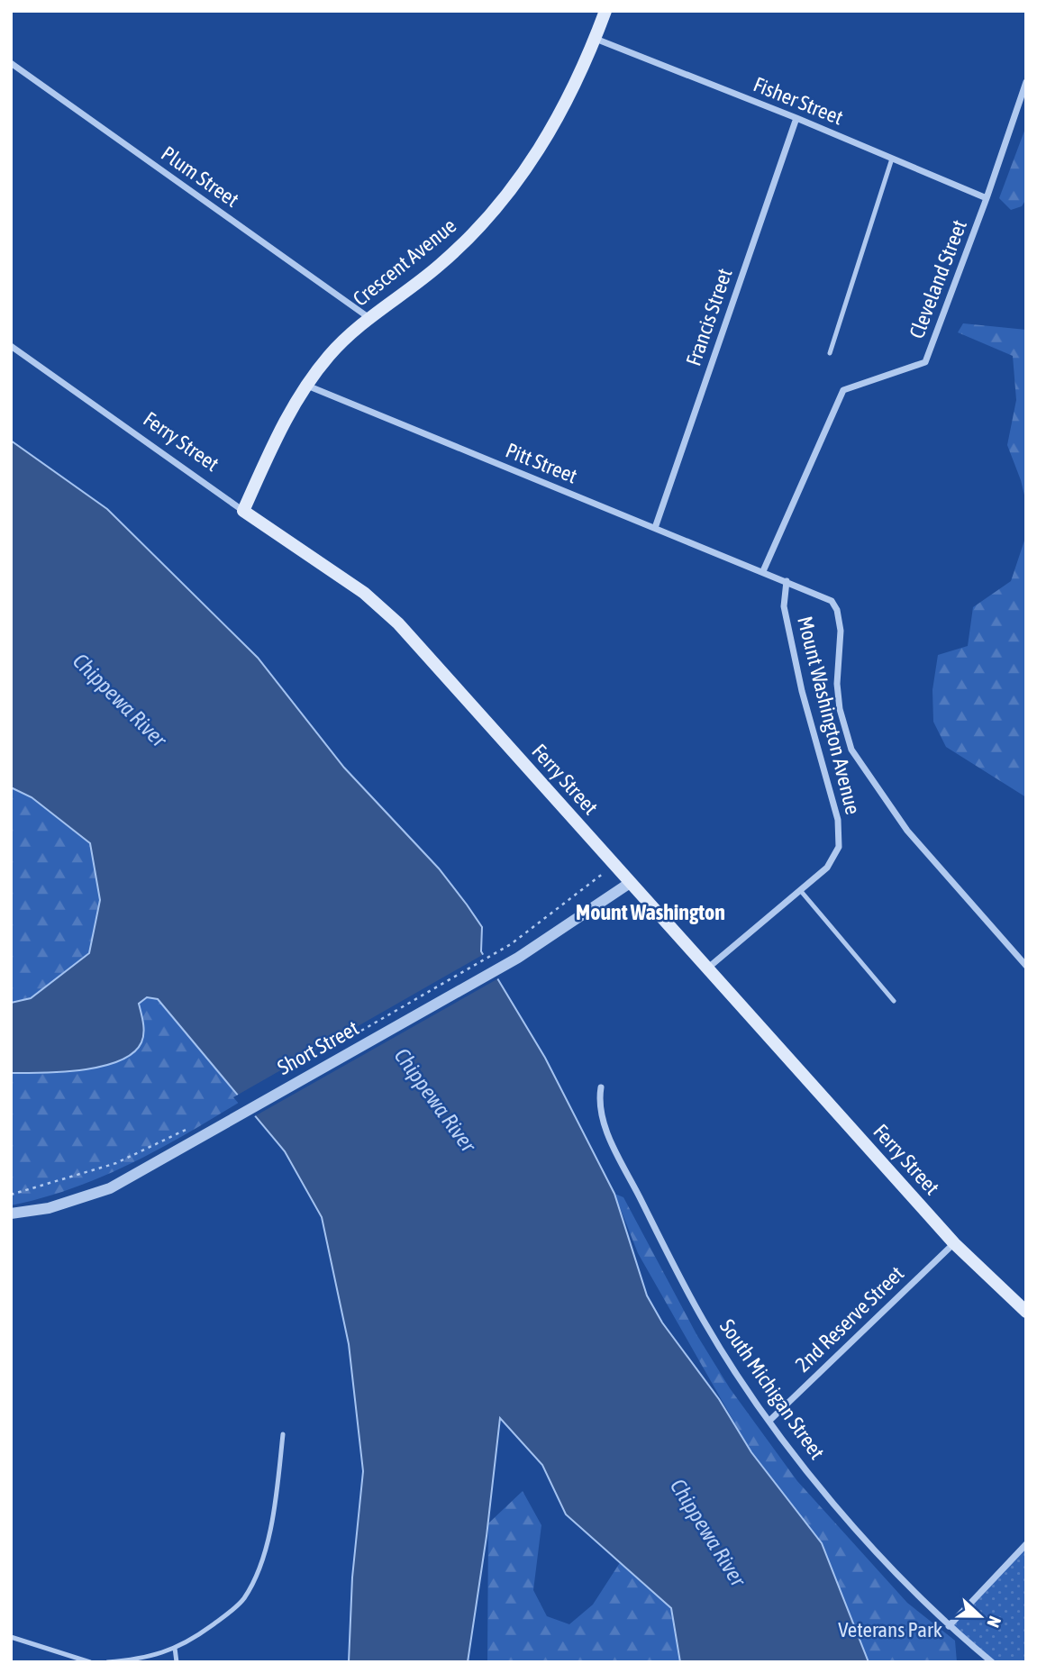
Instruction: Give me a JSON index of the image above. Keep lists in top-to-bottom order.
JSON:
{
  "streets": {
    "main road": ["Crescent Avenue", "Ferry Street"],
    "street": [
      "Fisher Street",
      "Plum Street",
      "Cleveland Street",
      "Francis Street",
      "Pitt Street",
      "Mount Washington Avenue",
      "Short Street",
      "2nd Reserve Street",
      "South Michigan Street"
    ]
  },
  "crossings": [
    ["Fisher Street", "Crescent Avenue"],
    ["Fisher Street", "Cleveland Street"],
    ["Fisher Street", "Francis Street"],
    ["Plum Street", "Crescent Avenue"],
    ["Crescent Avenue", "Ferry Street"],
    ["Crescent Avenue", "Pitt Street"],
    ["Cleveland Street", "Pitt Street"],
    ["Cleveland Street", "Mount Washington Avenue"],
    ["Francis Street", "Pitt Street"],
    ["Ferry Street", "Short Street"],
    ["Ferry Street", "2nd Reserve Street"],
    ["Pitt Street", "Mount Washington Avenue"],
    ["2nd Reserve Street", "South Michigan Street"]
  ],
  "districts": ["Mount Washington"],
  "water": ["Chippewa River"],
  "parks": ["Veterans Park"],
  "north": "right"
}
